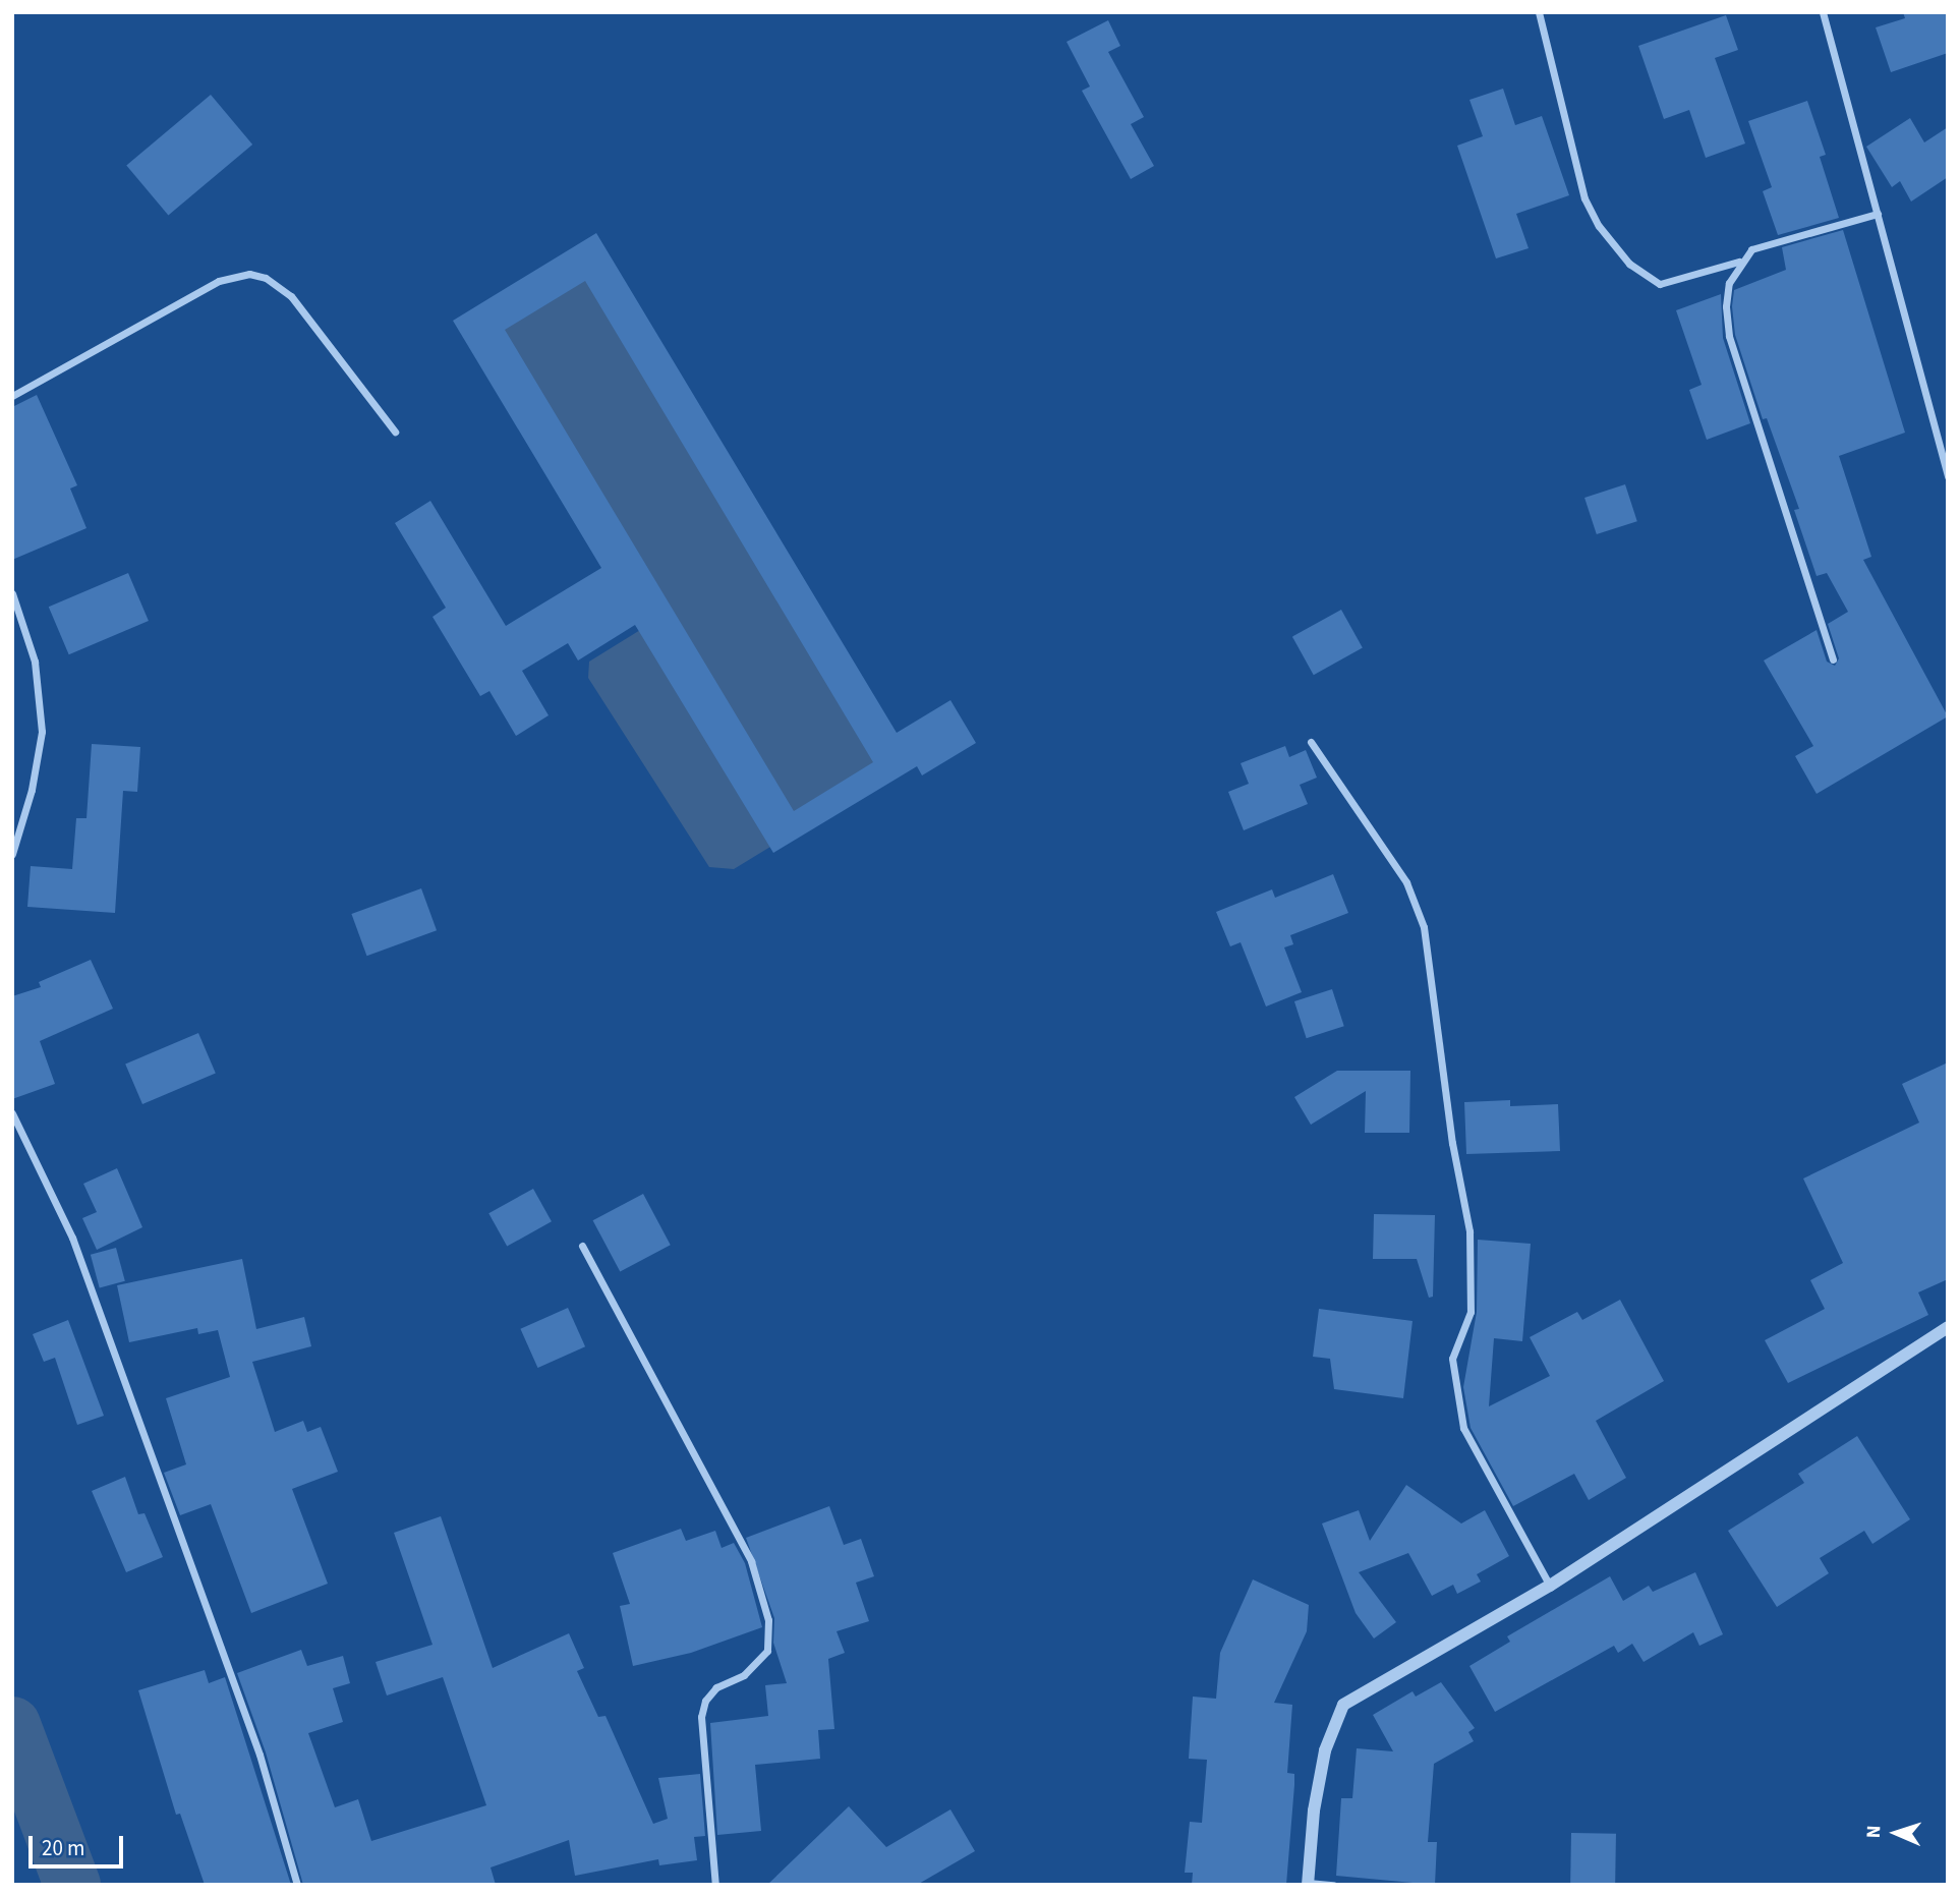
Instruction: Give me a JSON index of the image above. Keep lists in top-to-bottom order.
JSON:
{
  "scale_bar": "20 m",
  "north": "left"
}
